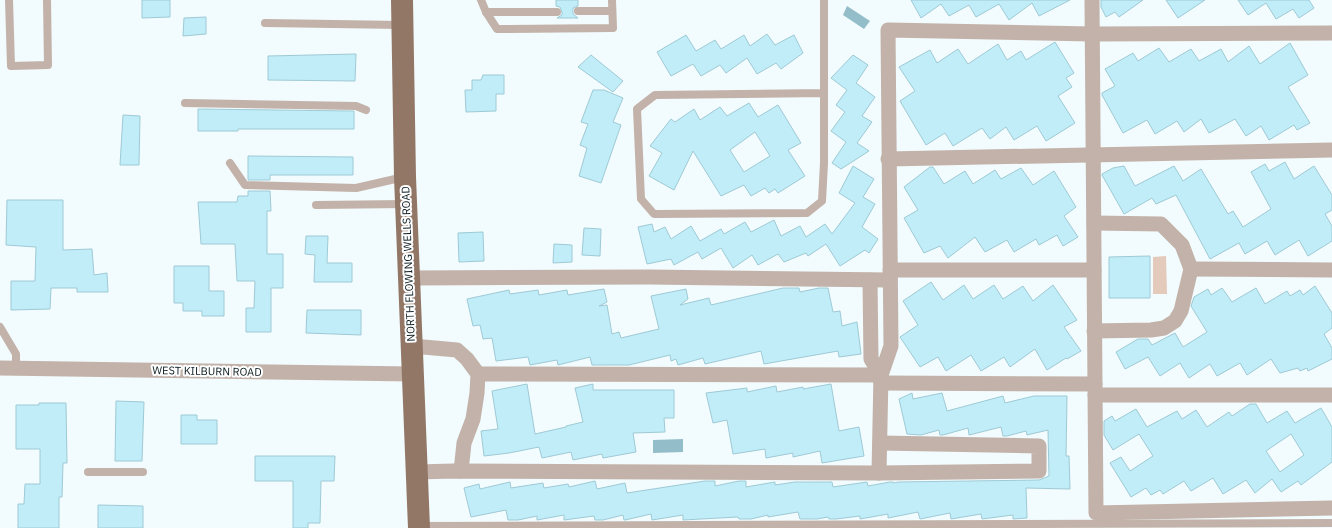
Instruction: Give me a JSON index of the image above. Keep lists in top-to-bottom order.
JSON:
{
  "streets": {
    "main road": ["NORTH FLOWING WELLS ROAD"],
    "street": ["WEST KILBURN ROAD"]
  },
  "crossings": [
    ["NORTH FLOWING WELLS ROAD", "WEST KILBURN ROAD"]
  ]
}
